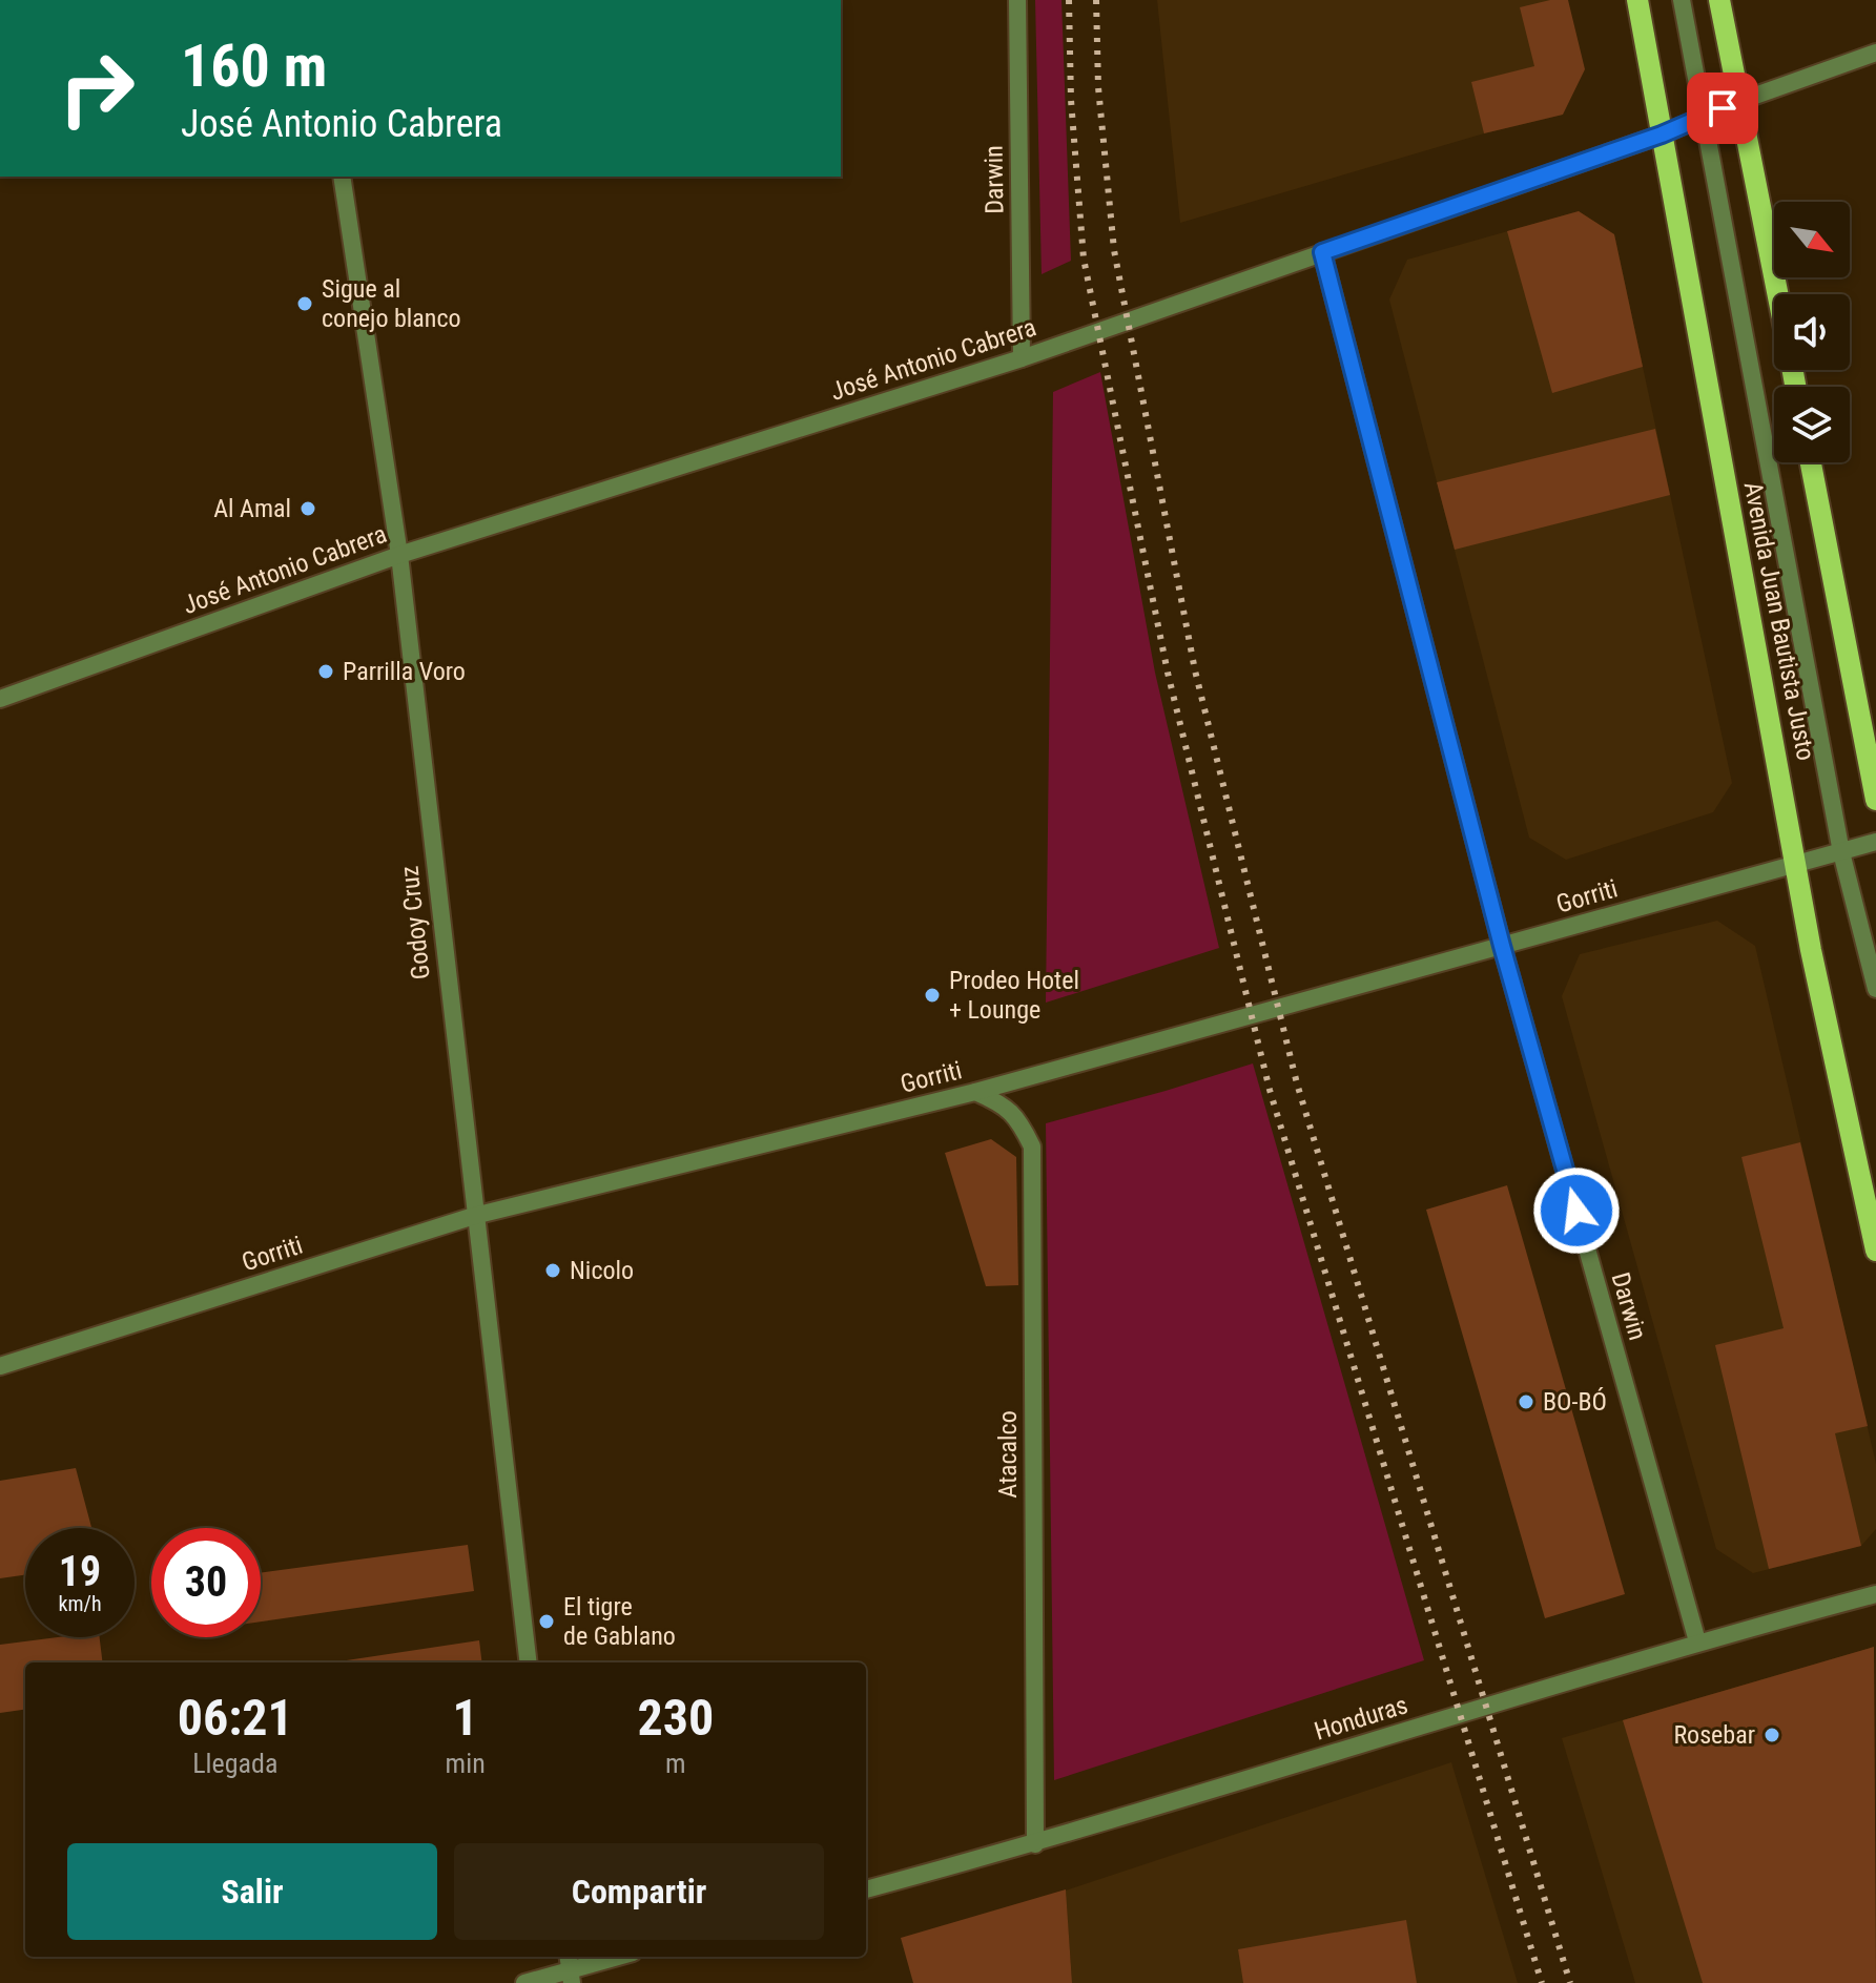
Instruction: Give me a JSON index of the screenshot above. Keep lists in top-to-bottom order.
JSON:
{
  "streets": {
    "main road": ["Avenida Juan Bautista Justo"],
    "street": [
      "Darwin",
      "José Antonio Cabrera",
      "Gorriti",
      "Godoy Cruz",
      "Atacalco",
      "Honduras"
    ]
  },
  "crossings": [
    ["Darwin", "José Antonio Cabrera"],
    ["Darwin", "Gorriti"],
    ["Darwin", "Honduras"],
    ["José Antonio Cabrera", "Avenida Juan Bautista Justo"],
    ["José Antonio Cabrera", "Godoy Cruz"],
    ["Avenida Juan Bautista Justo", "Gorriti"],
    ["Gorriti", "Godoy Cruz"],
    ["Gorriti", "Atacalco"],
    ["Atacalco", "Honduras"]
  ],
  "places": [
    "Sigue al conejo blanco",
    "Al Amal",
    "Parrilla Voro",
    "Prodeo Hotel + Lounge",
    "Nicolo",
    "BO-BÓ",
    "El tigre de Gablano",
    "Rosebar"
  ],
  "north": "bottom right",
  "page": {
    "turn": ["160 m", "José Antonio Cabrera"],
    "speed": "19 km/h",
    "limit": "30",
    "eta": [
      "06:21",
      "Llegada",
      "1",
      "min",
      "230",
      "m"
    ],
    "buttons": ["Salir", "Compartir"]
  }
}
